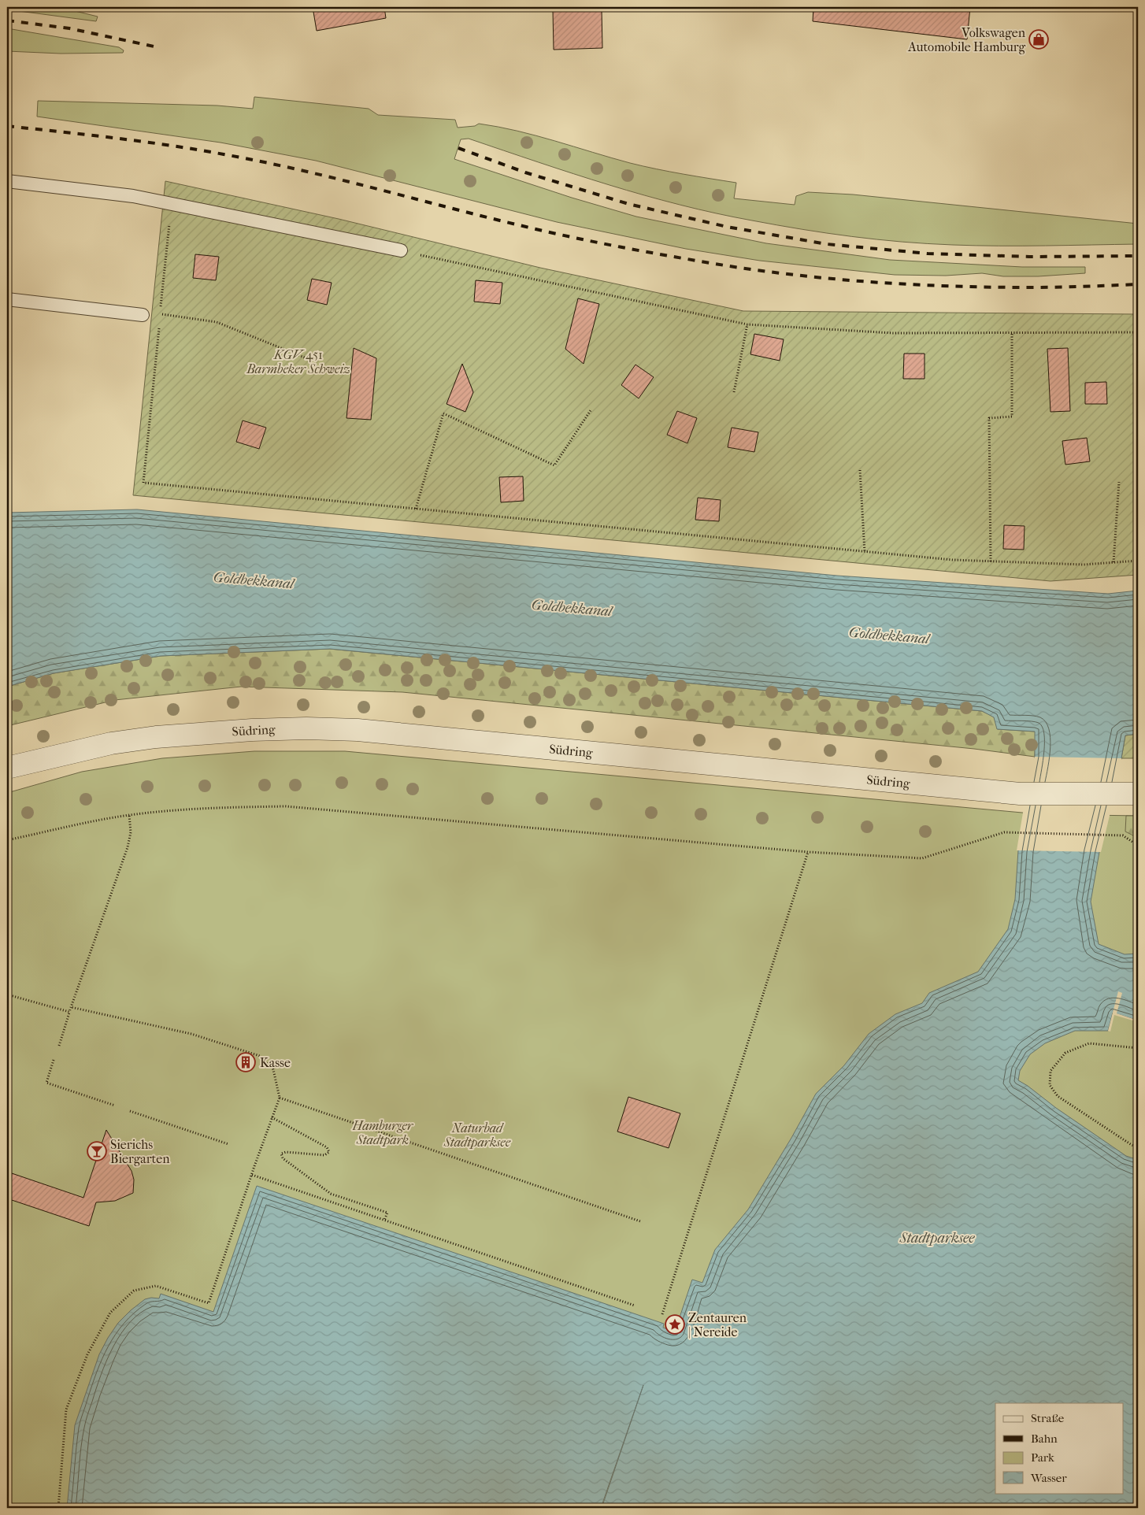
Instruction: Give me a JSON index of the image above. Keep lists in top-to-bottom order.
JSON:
{
  "streets": {
    "street": ["Südring"]
  },
  "water": ["Goldbekkanal", "Stadtparksee"],
  "parks": ["KGV 451 Barmbeker Schweiz", "Hamburger Stadtpark", "Naturbad Stadtparksee"],
  "places": {
    "shop": ["Volkswagen Automobile Hamburg"],
    "building": ["Kasse"],
    "bar": ["Sierichs Biergarten"],
    "place": ["Zentauren | Nereide"]
  },
  "legend": [
    "Straße",
    "Bahn",
    "Park",
    "Wasser"
  ]
}
